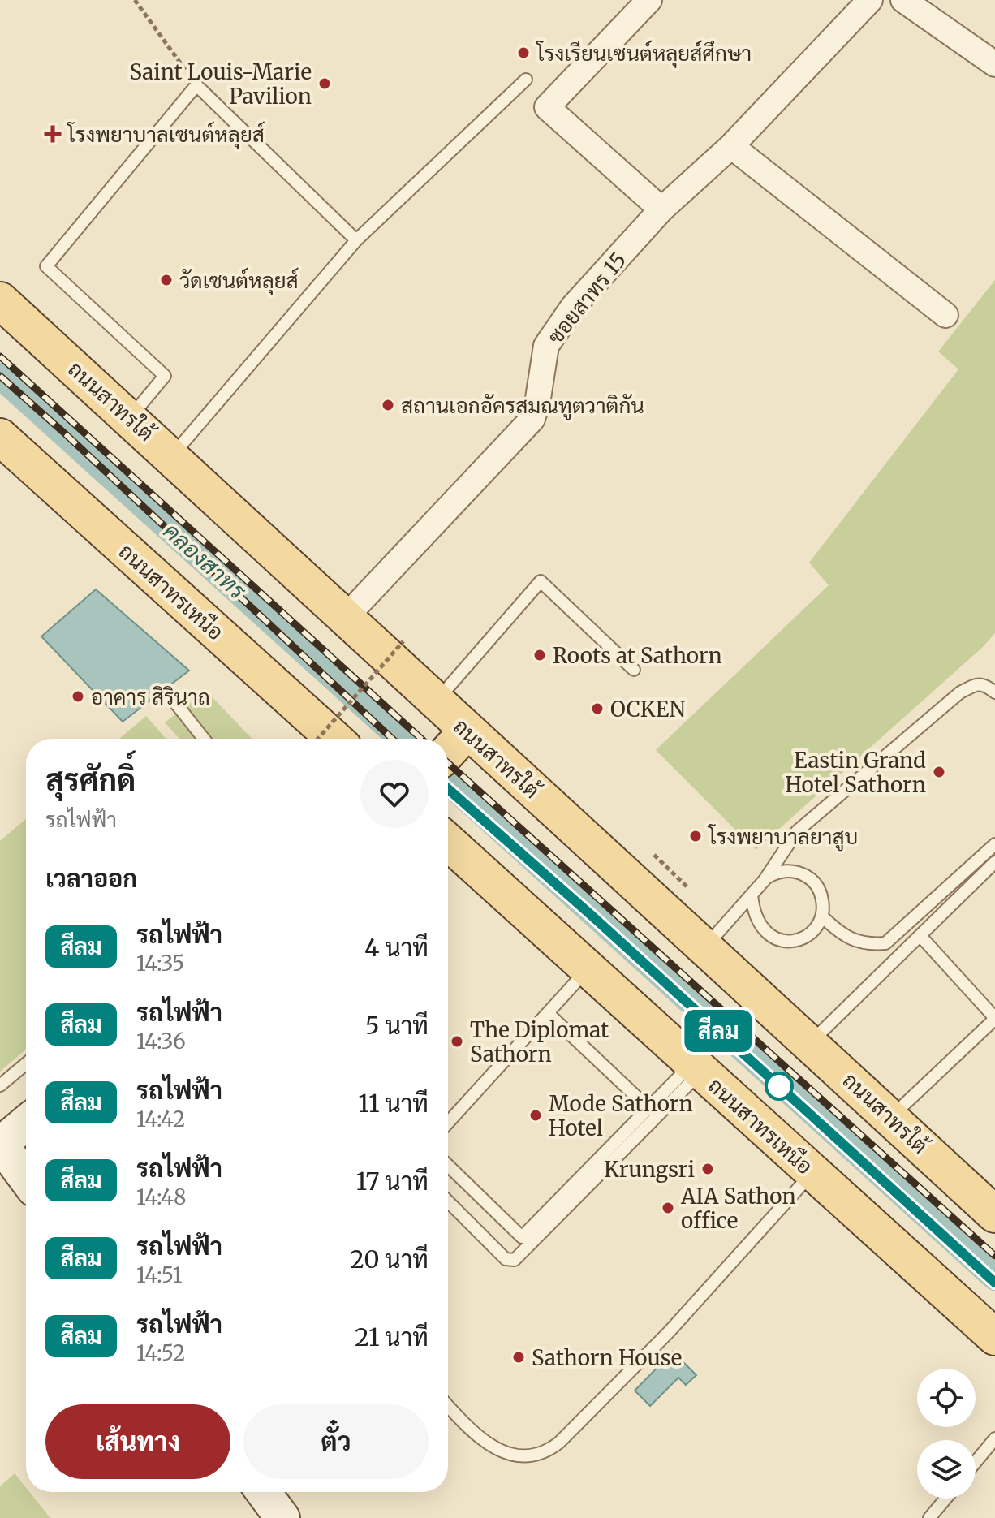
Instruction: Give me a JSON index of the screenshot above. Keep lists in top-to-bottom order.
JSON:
{
  "streets": {
    "main road": ["ถนนสาทรใต้", "ถนนสาทรเหนือ"],
    "street": ["ซอยสาทร 15"]
  },
  "crossings": [
    ["ซอยสาทร 15", "ถนนสาทรใต้"]
  ],
  "water": ["คลองสาทร"],
  "places": {
    "other": [
      "โรงเรียนเซนต์หลุยส์ศึกษา",
      "Saint Louis-Marie Pavilion",
      "วัดเซนต์หลุยส์",
      "สถานเอกอัครสมณทูตวาติกัน",
      "Roots at Sathorn",
      "อาคาร สิรินาถ",
      "OCKEN",
      "Eastin Grand Hotel Sathorn",
      "โรงพยาบาลยาสูบ",
      "The Diplomat Sathorn",
      "Mode Sathorn Hotel",
      "Krungsri",
      "AIA Sathon office",
      "Sathorn House"
    ],
    "health": ["โรงพยาบาลเซนต์หลุยส์"]
  },
  "lines": ["metro line สีลม"],
  "page": {
    "on_map": "สีลม",
    "heading": [
      ["สุรศักดิ์", "รถไฟฟ้า"],
      "เวลาออก"
    ],
    "list": [
      {
        "mark": "สีลม",
        "name": "รถไฟฟ้า",
        "note": "14:35",
        "value": "4 นาที"
      },
      {
        "mark": "สีลม",
        "name": "รถไฟฟ้า",
        "note": "14:36",
        "value": "5 นาที"
      },
      {
        "mark": "สีลม",
        "name": "รถไฟฟ้า",
        "note": "14:42",
        "value": "11 นาที"
      },
      {
        "mark": "สีลม",
        "name": "รถไฟฟ้า",
        "note": "14:48",
        "value": "17 นาที"
      },
      {
        "mark": "สีลม",
        "name": "รถไฟฟ้า",
        "note": "14:51",
        "value": "20 นาที"
      },
      {
        "mark": "สีลม",
        "name": "รถไฟฟ้า",
        "note": "14:52",
        "value": "21 นาที"
      }
    ],
    "buttons": ["เส้นทาง", "ตั๋ว"]
  }
}
